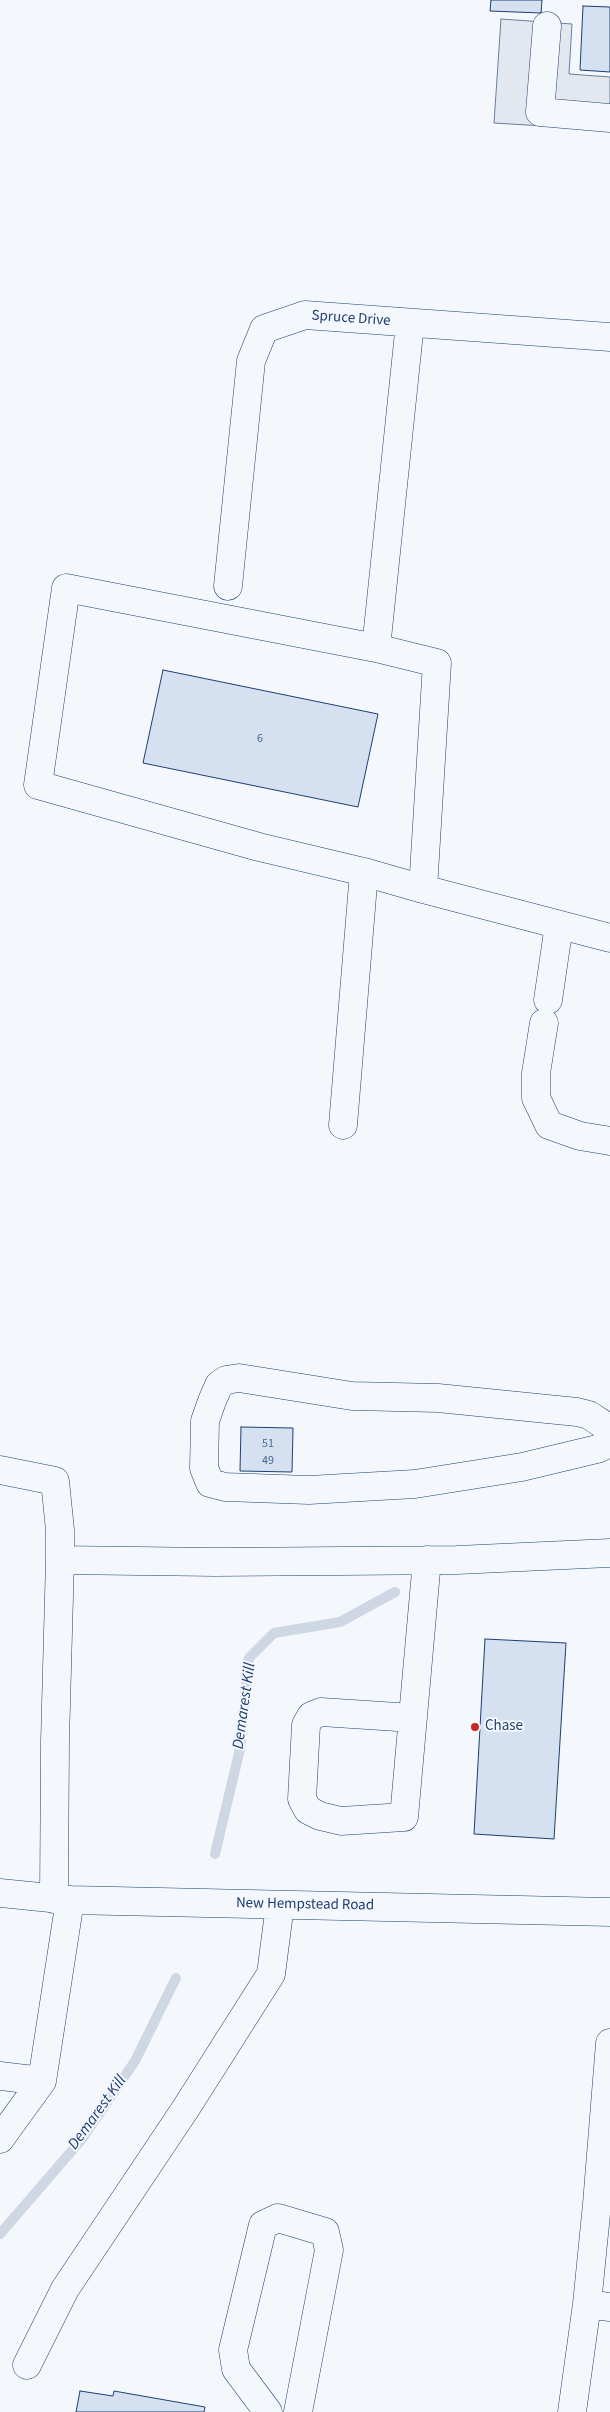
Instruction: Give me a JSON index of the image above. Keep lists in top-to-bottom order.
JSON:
{
  "streets": {
    "street": ["Spruce Drive", "New Hempstead Road"]
  },
  "water": ["Demarest Kill"],
  "places": ["Chase"],
  "house_numbers": ["6", "51", "49"]
}
